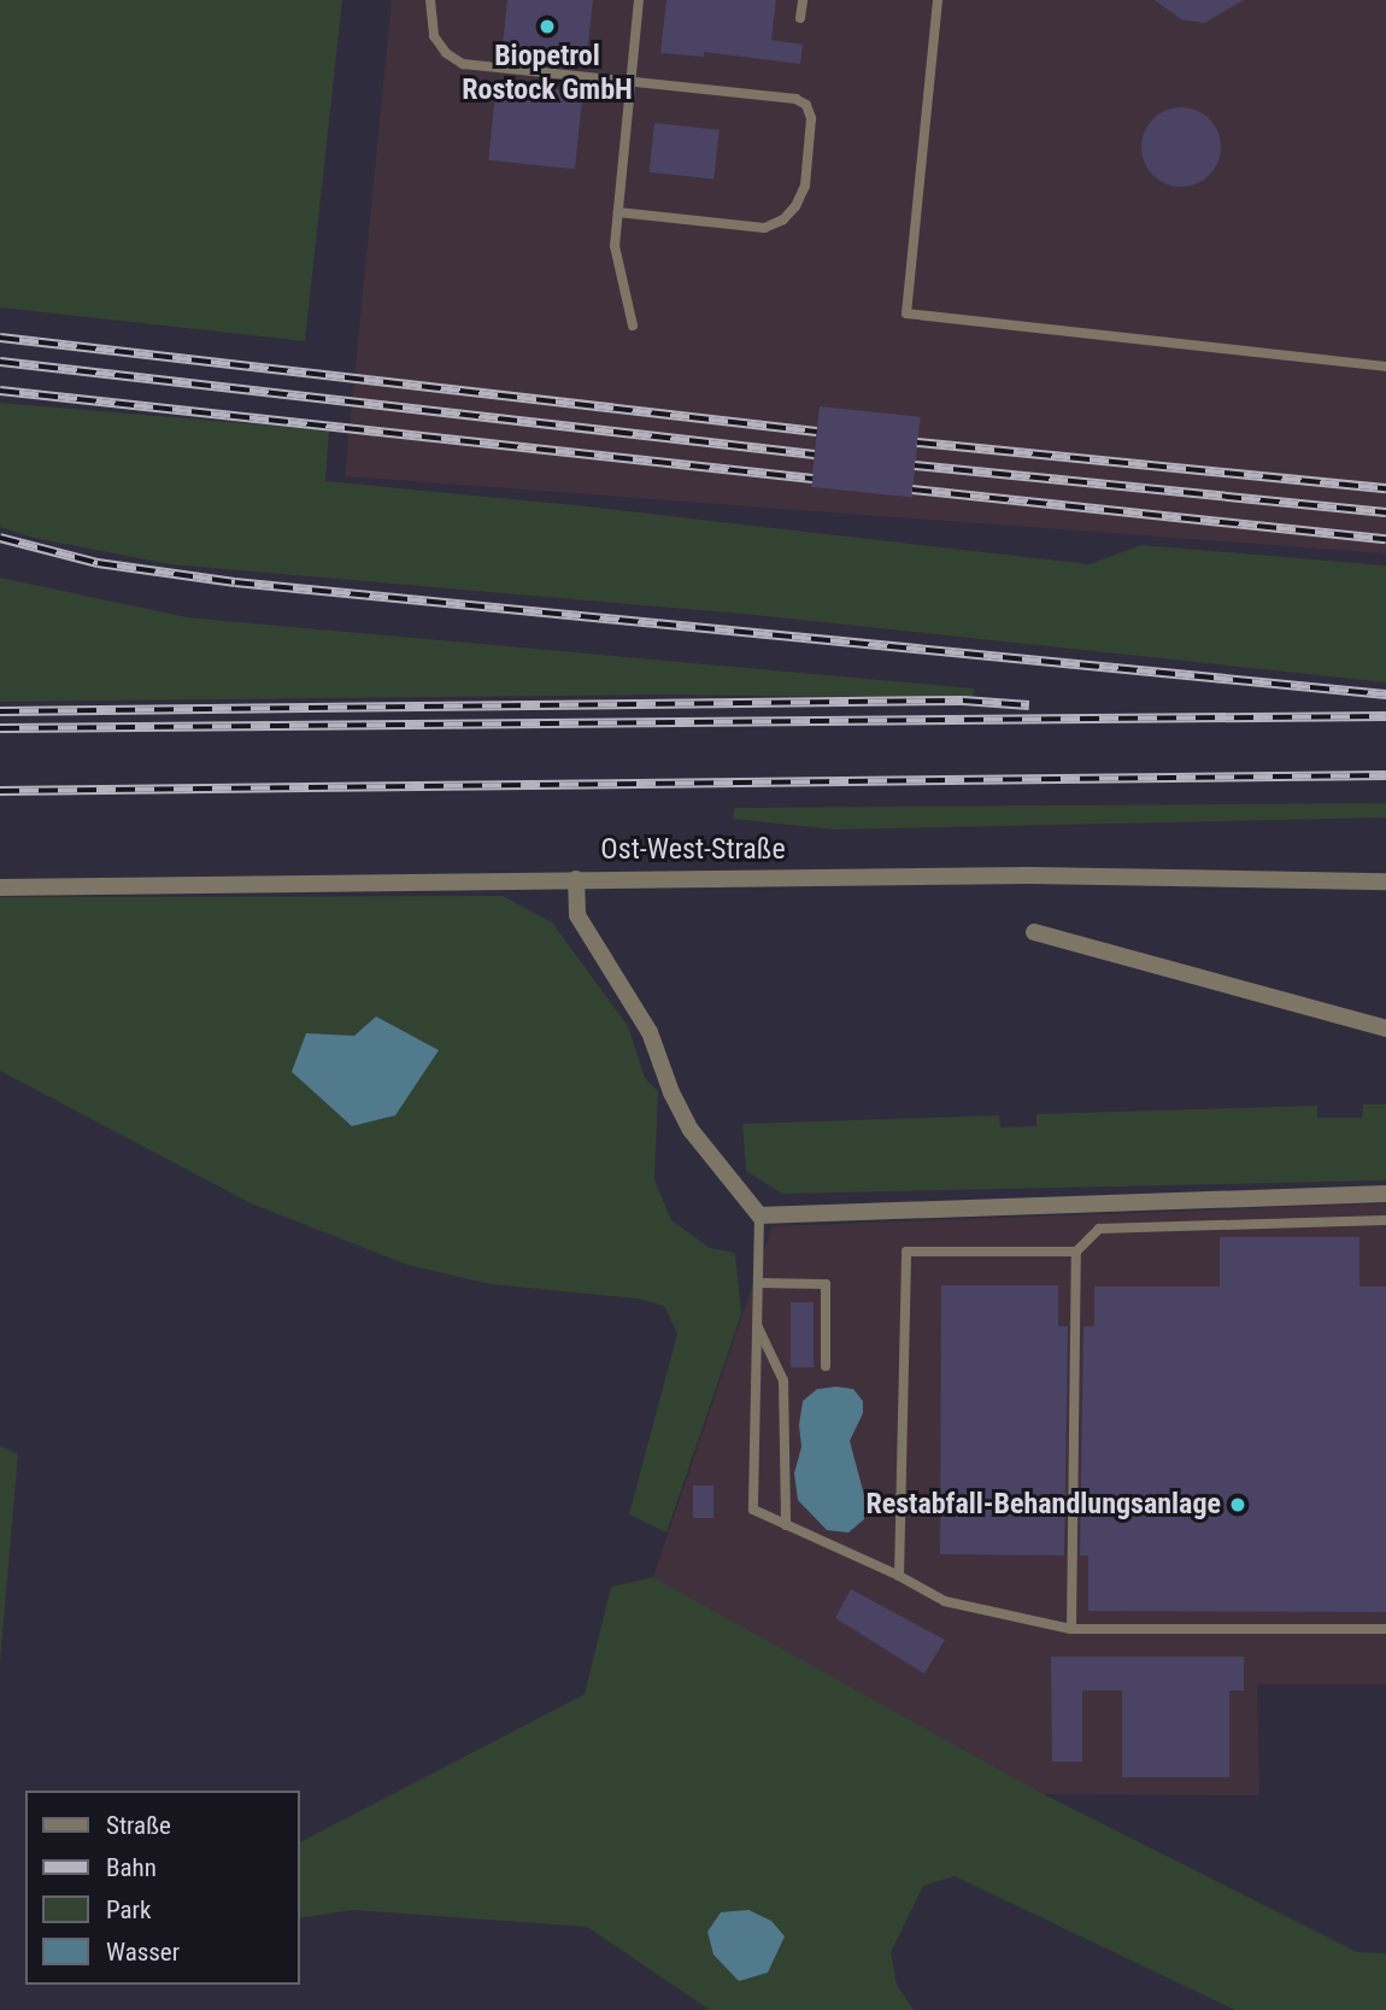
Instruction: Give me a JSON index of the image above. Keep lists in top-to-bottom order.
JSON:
{
  "streets": {
    "street": ["Ost-West-Straße"]
  },
  "places": ["Biopetrol Rostock GmbH", "Restabfall-Behandlungsanlage"],
  "legend": [
    "Straße",
    "Bahn",
    "Park",
    "Wasser"
  ]
}
